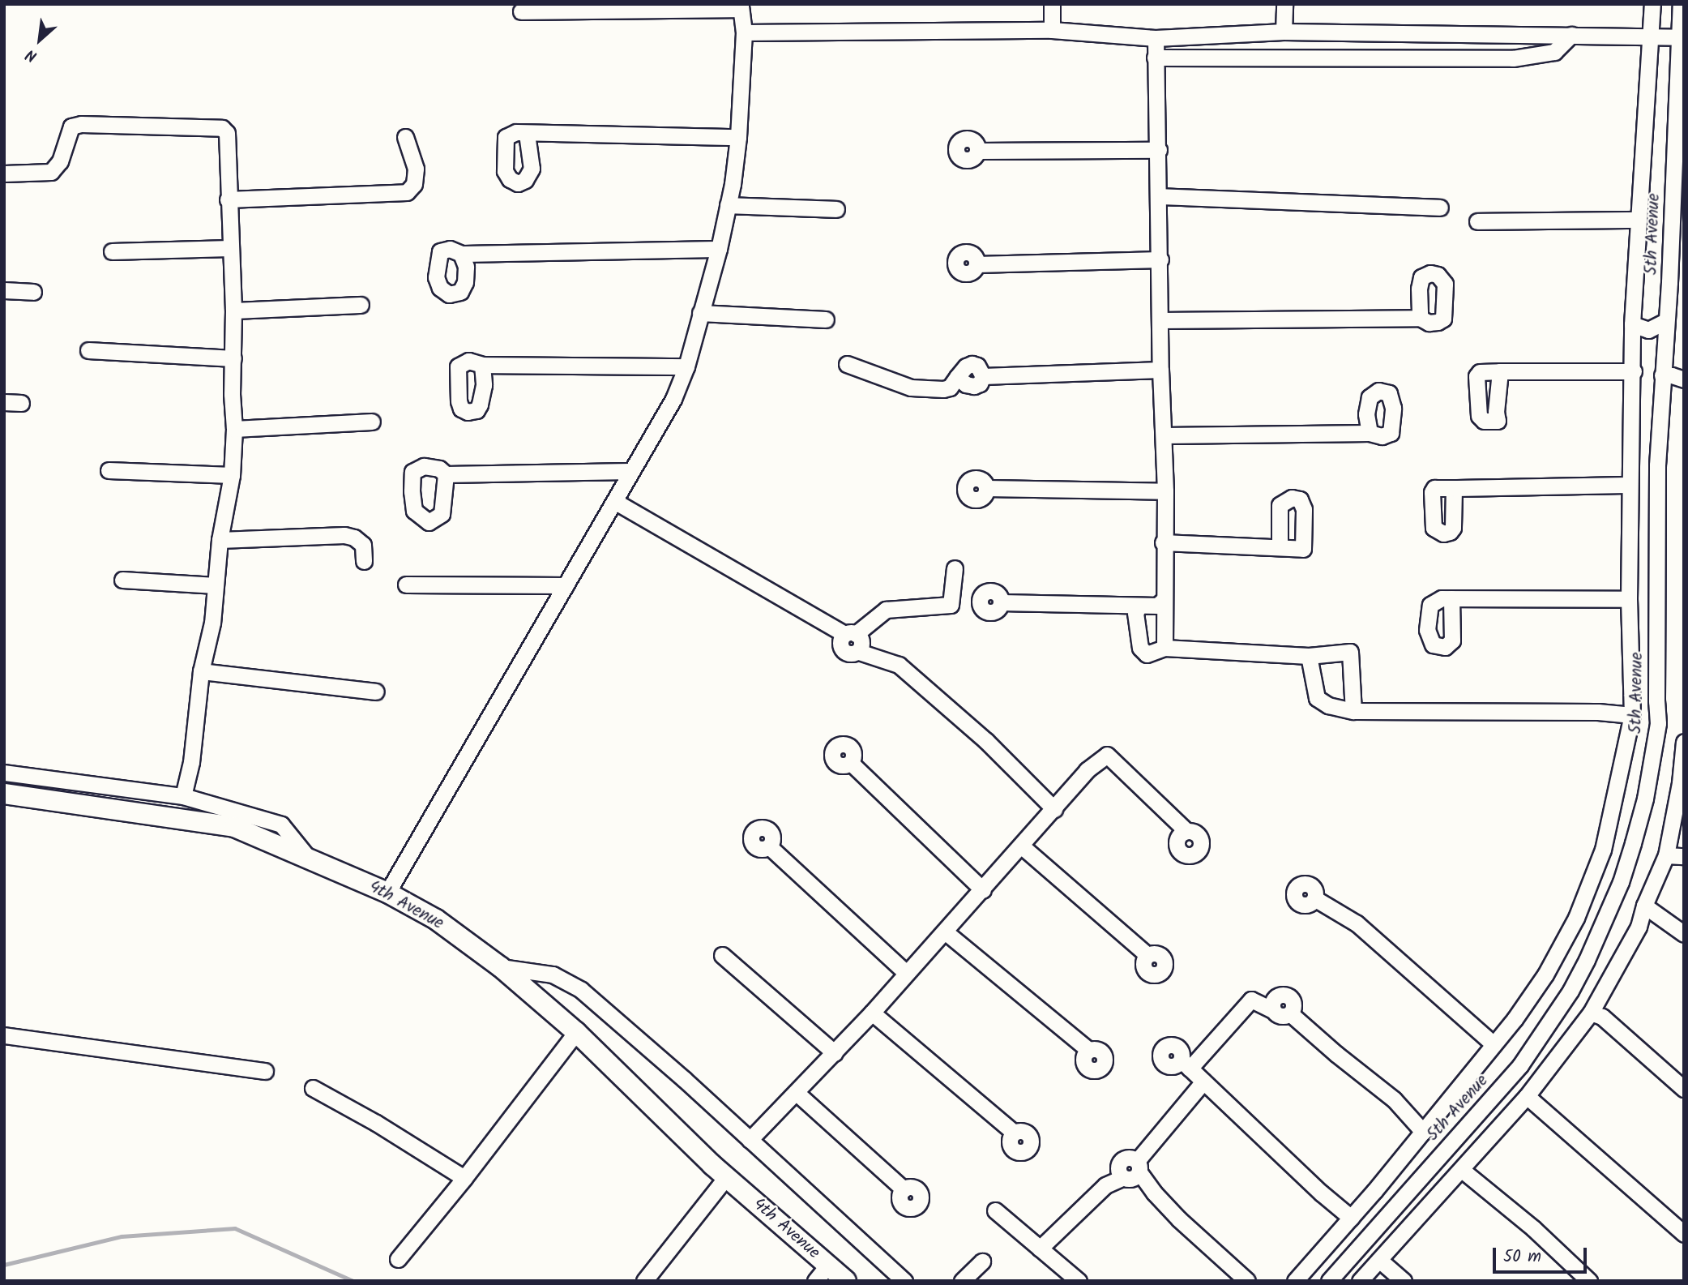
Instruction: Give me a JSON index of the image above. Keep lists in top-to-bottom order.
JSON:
{
  "streets": {
    "main road": ["4th Avenue"],
    "street": ["5th Avenue"]
  },
  "scale_bar": "50 m",
  "north": "bottom left"
}
